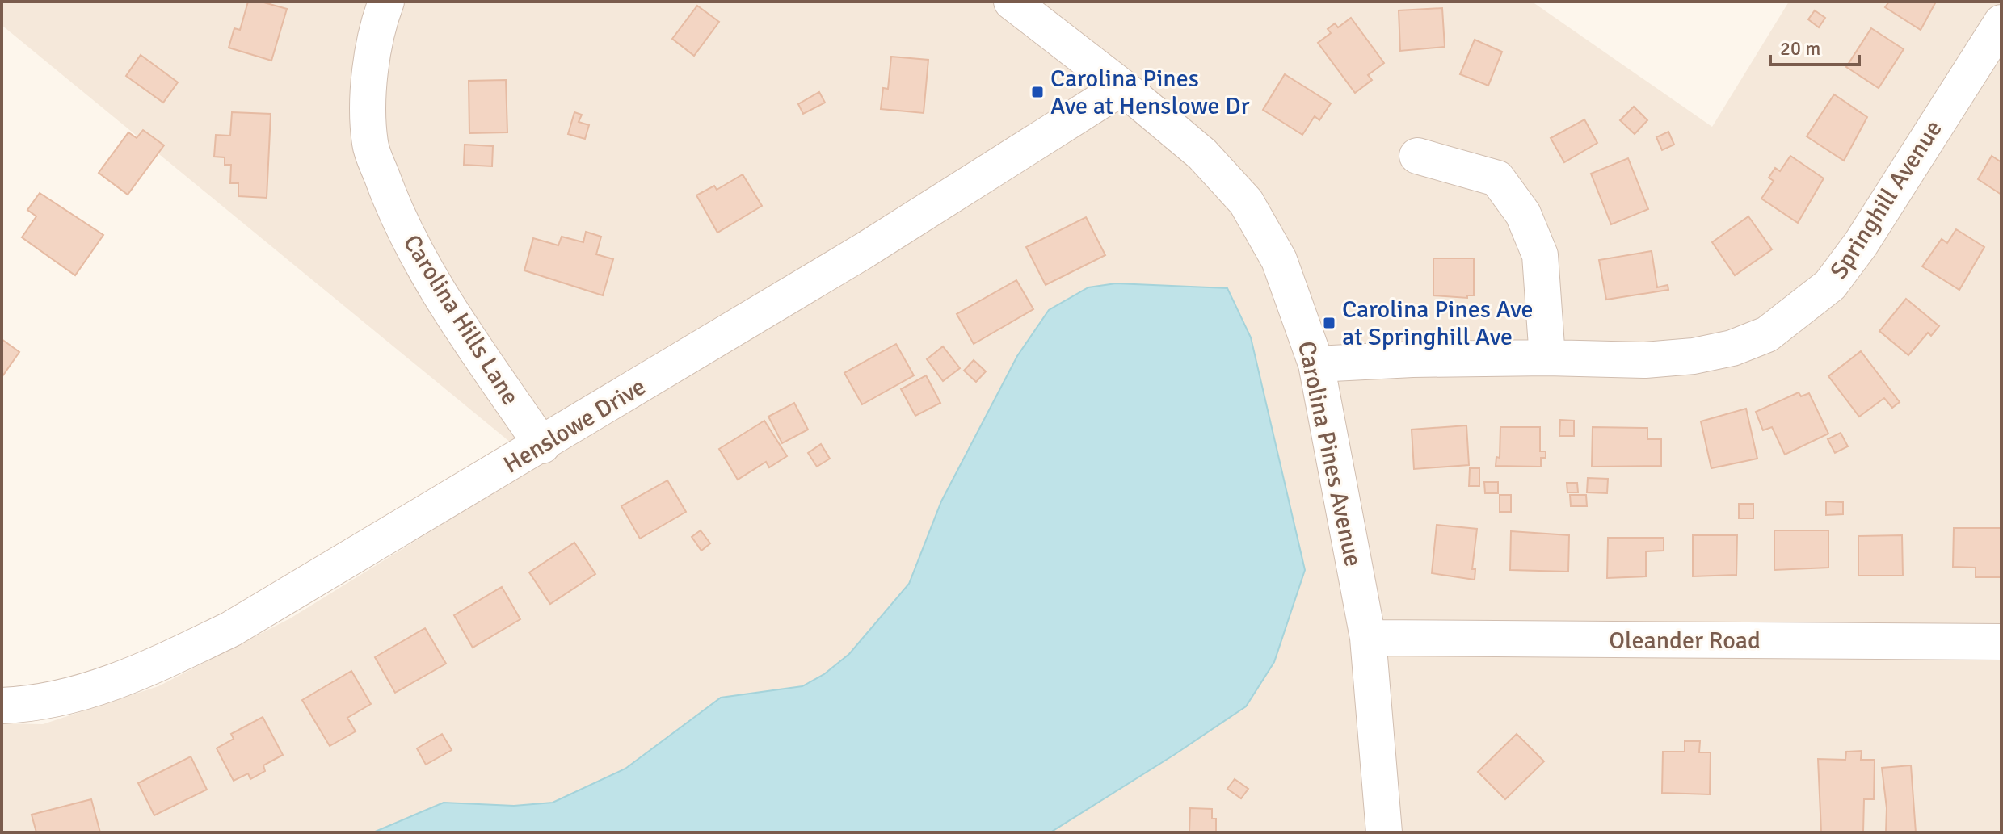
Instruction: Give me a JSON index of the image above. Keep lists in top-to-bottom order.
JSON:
{
  "streets": {
    "street": [
      "Springhill Avenue",
      "Carolina Hills Lane",
      "Henslowe Drive",
      "Carolina Pines Avenue",
      "Oleander Road"
    ]
  },
  "crossings": [
    ["Springhill Avenue", "Carolina Pines Avenue"],
    ["Carolina Hills Lane", "Henslowe Drive"],
    ["Henslowe Drive", "Carolina Pines Avenue"],
    ["Carolina Pines Avenue", "Oleander Road"]
  ],
  "places": {
    "transit": ["Carolina Pines Ave at Henslowe Dr", "Carolina Pines Ave at Springhill Ave"]
  },
  "scale_bar": "20 m"
}
